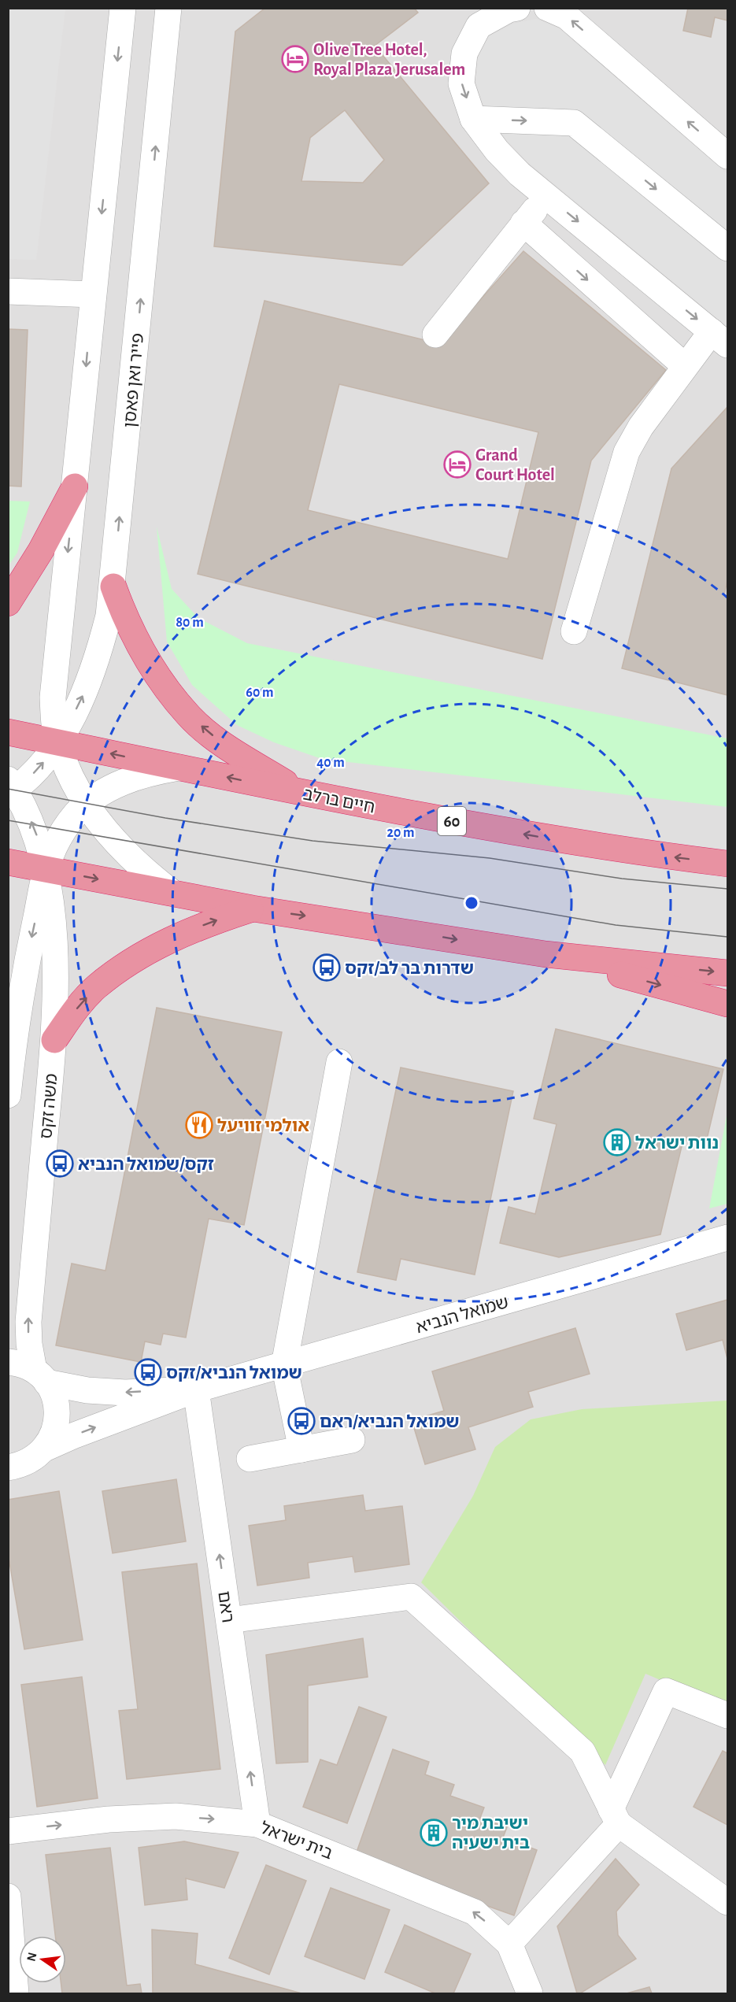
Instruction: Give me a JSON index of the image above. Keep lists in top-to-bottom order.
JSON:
{
  "streets": {
    "highway": ["חיים ברלב", "60"],
    "street": [
      "פייר ואן פאסן",
      "משה זקס",
      "שמואל הנביא",
      "ראם",
      "בית ישראל"
    ]
  },
  "crossings": [
    ["פייר ואן פאסן", "חיים ברלב"],
    ["פייר ואן פאסן", "משה זקס"],
    ["חיים ברלב", "משה זקס"],
    ["משה זקס", "שמואל הנביא"],
    ["שמואל הנביא", "ראם"],
    ["ראם", "בית ישראל"]
  ],
  "one_way": ["ראם"],
  "places": {
    "hotel": ["Olive Tree Hotel, Royal Plaza Jerusalem", "Grand Court Hotel"],
    "bus stop": [
      "שדרות בר לב/זקס",
      "זקס/שמואל הנביא",
      "שמואל הנביא/זקס",
      "שמואל הנביא/ראם"
    ],
    "restaurant": ["אולמי זוויעל"],
    "building": ["נוות ישראל", "ישיבת מיר בית ישעיה"]
  },
  "north": "left",
  "rings": [
    "80 m",
    "60 m",
    "40 m",
    "20 m"
  ]
}
